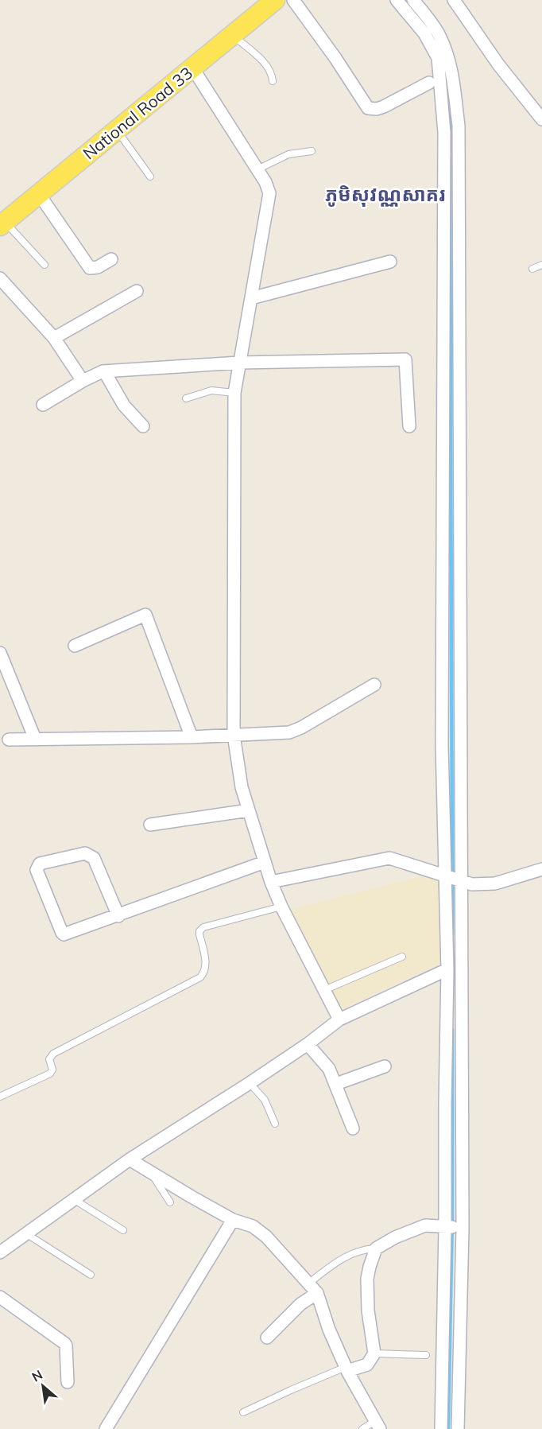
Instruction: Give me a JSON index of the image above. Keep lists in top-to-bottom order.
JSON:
{
  "streets": {
    "main road": ["National Road 33"]
  },
  "districts": ["ភូមិសុវណ្ណសាគរ"],
  "north": "top left"
}
